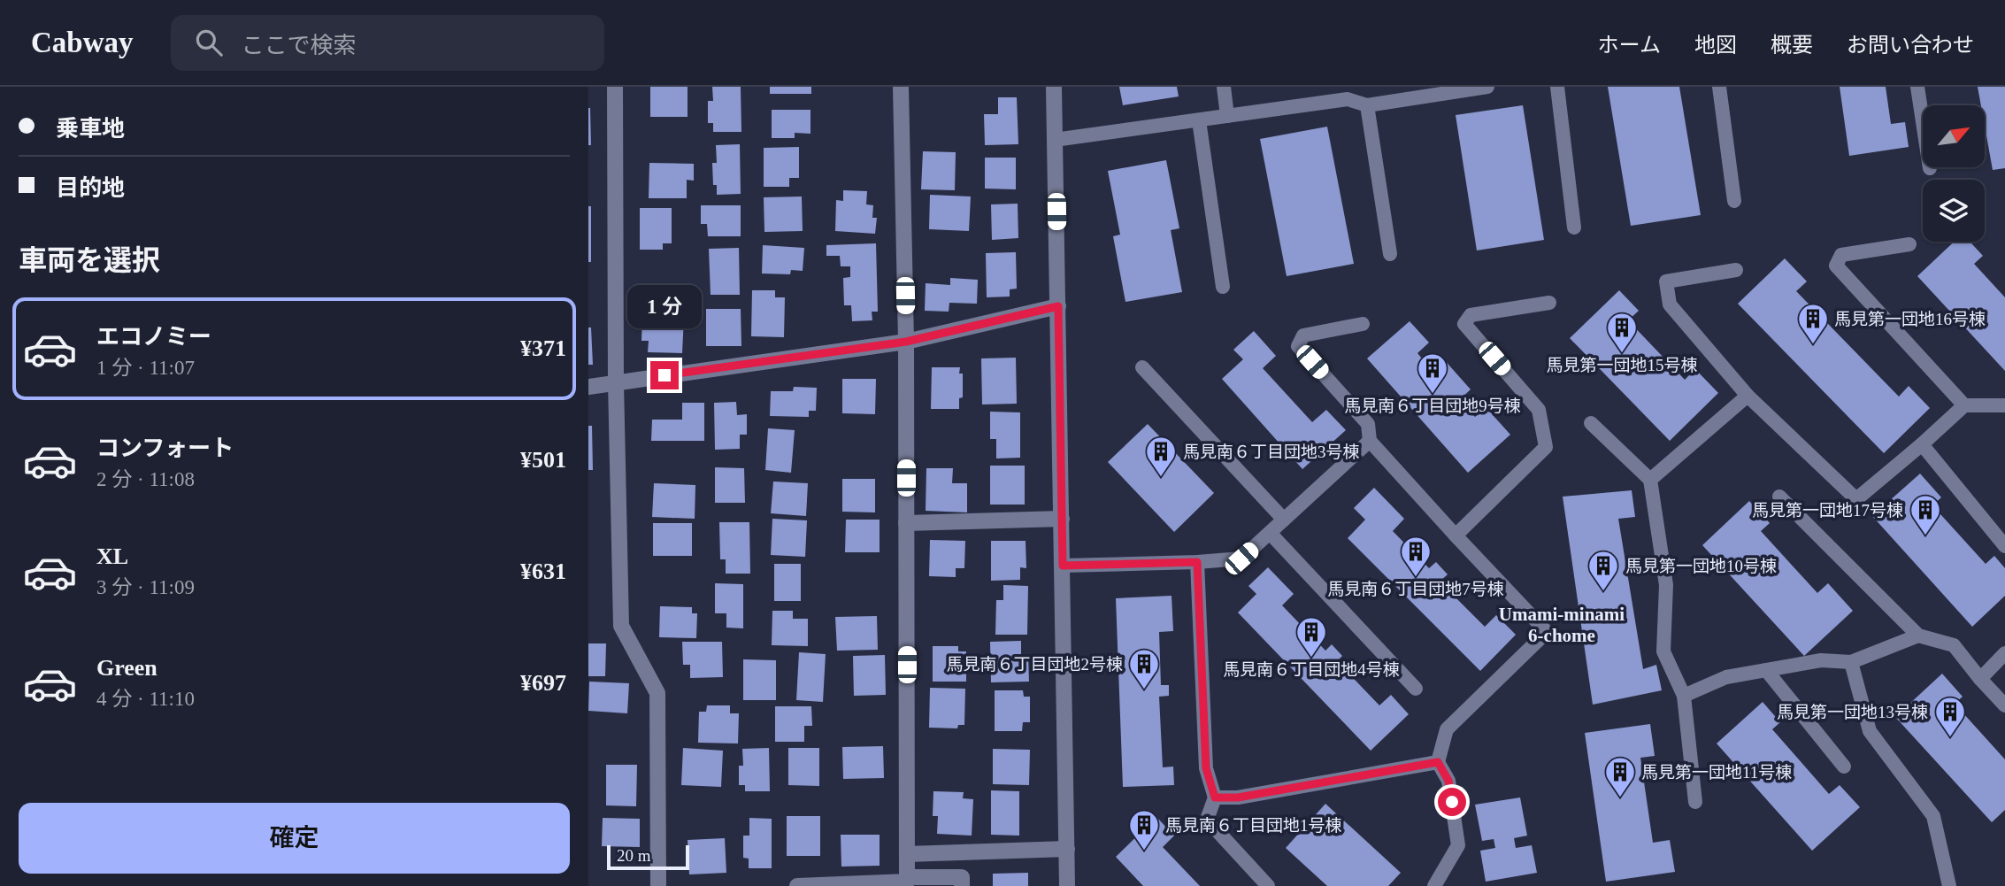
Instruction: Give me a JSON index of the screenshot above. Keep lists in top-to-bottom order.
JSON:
{
  "districts": ["Umami-minami 6-chome"],
  "places": {
    "building": [
      "馬見第一団地16号棟",
      "馬見第一団地15号棟",
      "馬見南６丁目団地9号棟",
      "馬見南６丁目団地3号棟",
      "馬見第一団地17号棟",
      "馬見南６丁目団地7号棟",
      "馬見第一団地10号棟",
      "馬見南６丁目団地4号棟",
      "馬見南６丁目団地2号棟",
      "馬見第一団地13号棟",
      "馬見第一団地11号棟",
      "馬見南６丁目団地1号棟"
    ]
  },
  "scale_bar": "20 m",
  "north": "top right",
  "page": {
    "header": "Cabway",
    "search": "ここで検索",
    "nav": [
      "ホーム",
      "地図",
      "概要",
      "お問い合わせ"
    ],
    "banner": ["乗車地", "目的地"],
    "heading": "車両を選択",
    "bubble": "1 分",
    "list": [
      {
        "name": "エコノミー",
        "note": "1 分 · 11:07",
        "value": "¥371"
      },
      {
        "name": "コンフォート",
        "note": "2 分 · 11:08",
        "value": "¥501"
      },
      {
        "name": "XL",
        "note": "3 分 · 11:09",
        "value": "¥631"
      },
      {
        "name": "Green",
        "note": "4 分 · 11:10",
        "value": "¥697"
      }
    ],
    "buttons": "確定",
    "scale": "20 m"
  }
}
